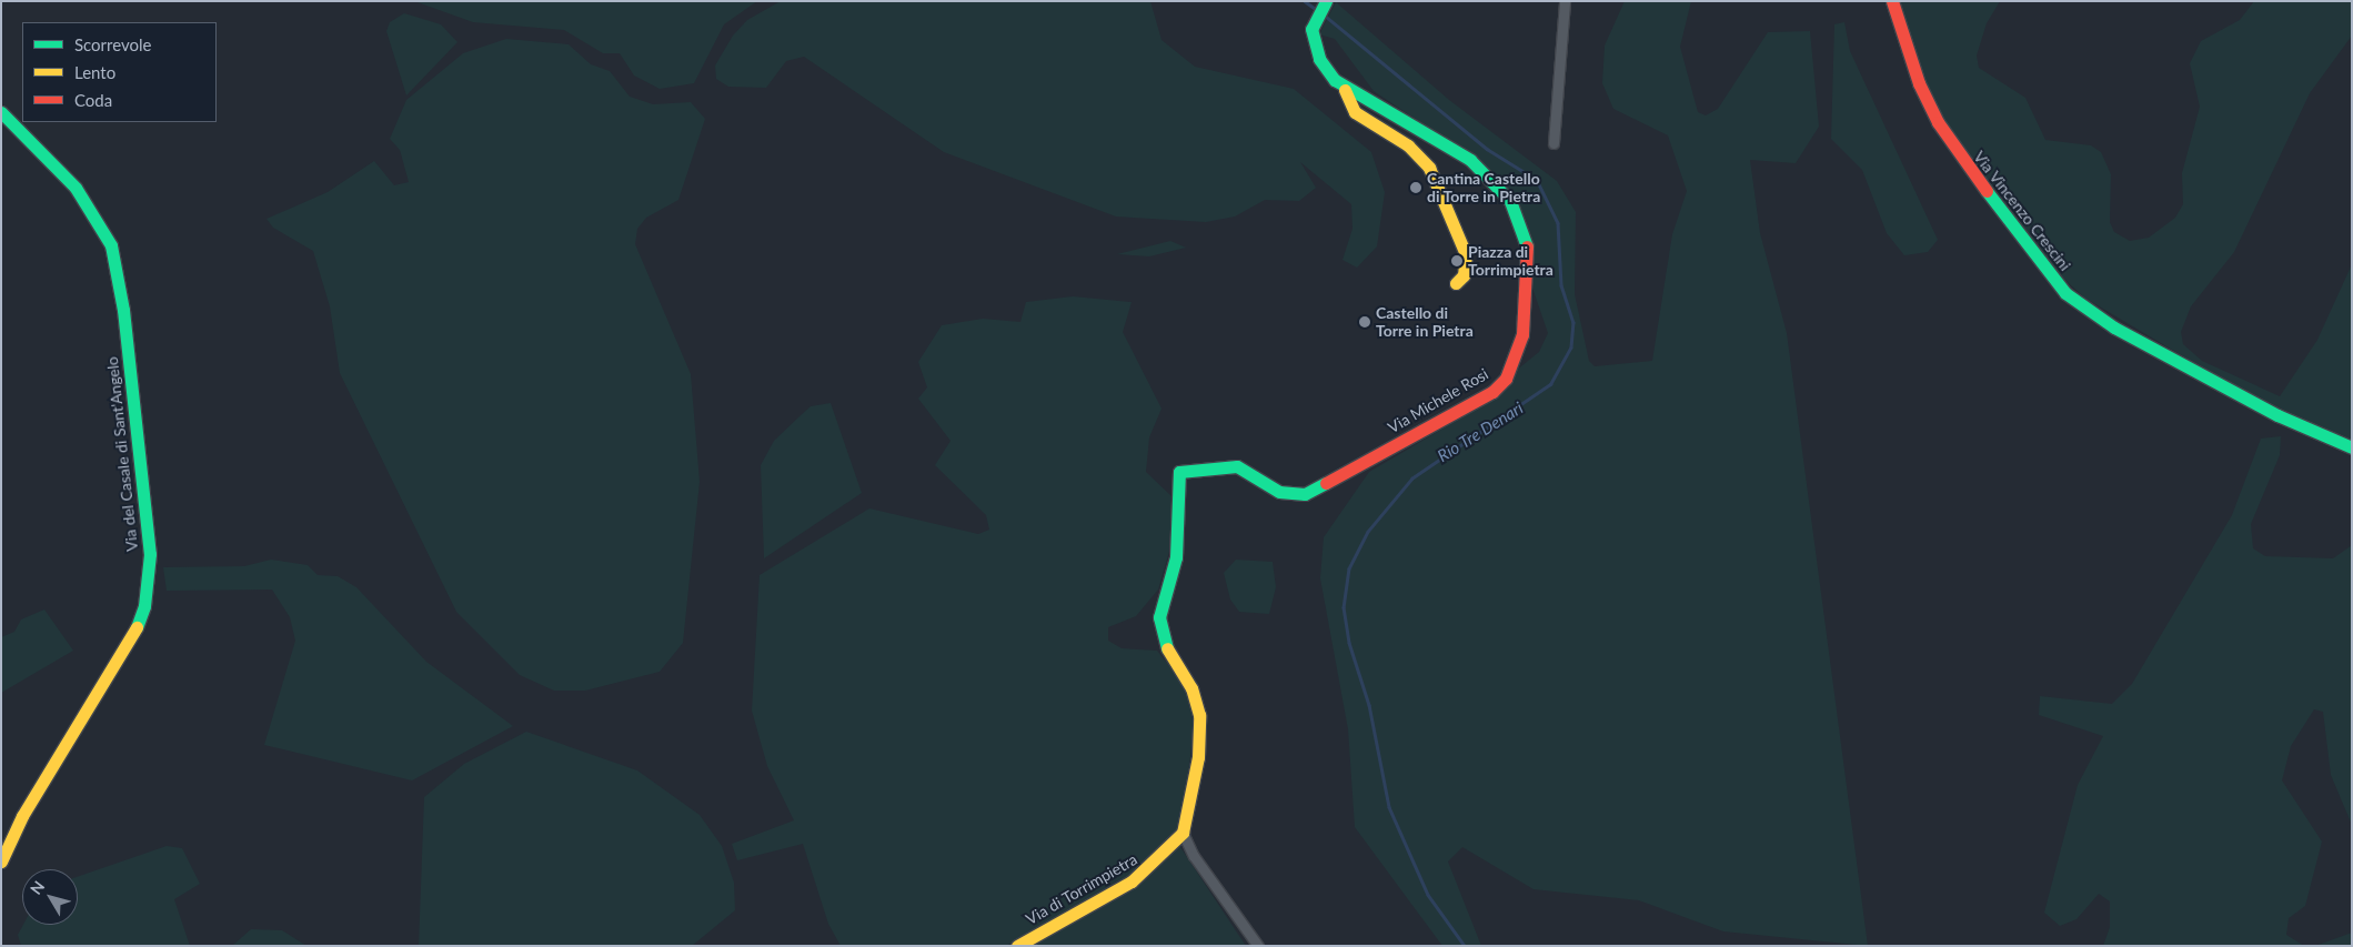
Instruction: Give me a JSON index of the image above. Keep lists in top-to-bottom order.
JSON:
{
  "streets": {
    "street": [
      "Via Vincenzo Crescini",
      "Via Michele Rosi",
      "Via del Casale di Sant'Angelo",
      "Via di Torrimpietra"
    ]
  },
  "crossings": [
    ["Via Michele Rosi", "Via di Torrimpietra"]
  ],
  "water": ["Rio Tre Denari"],
  "places": ["Cantina Castello di Torre in Pietra", "Piazza di Torrimpietra", "Castello di Torre in Pietra"],
  "legend": ["Scorrevole", "Lento", "Coda"],
  "north": "top left"
}
